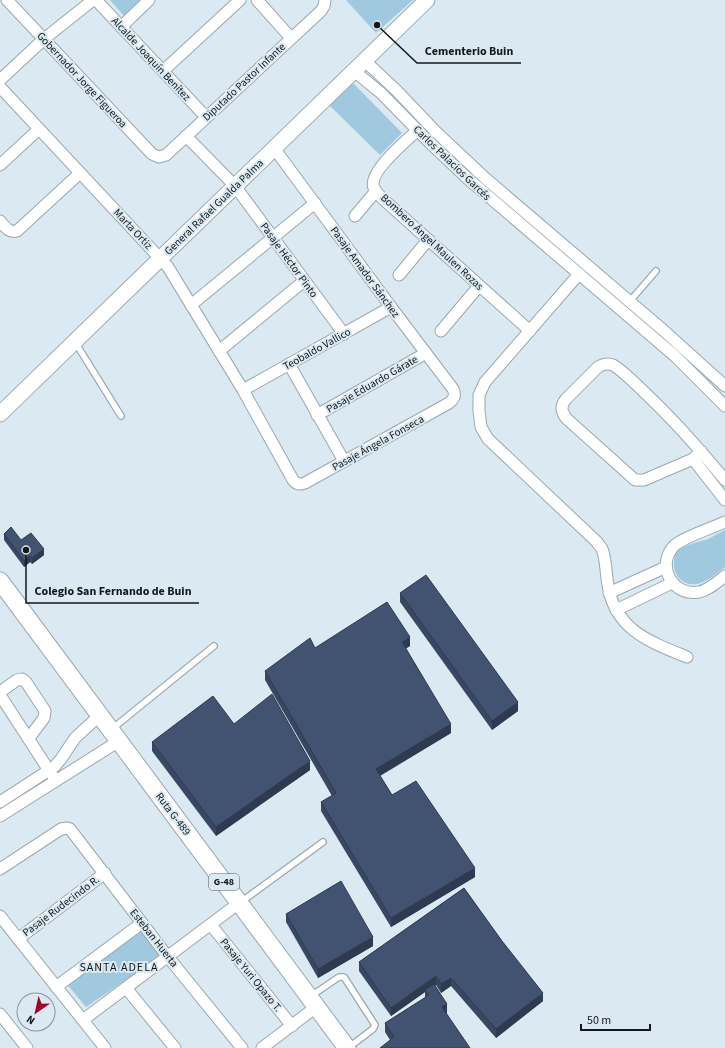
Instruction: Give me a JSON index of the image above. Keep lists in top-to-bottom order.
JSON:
{
  "streets": {
    "main road": ["General Rafael Gualda Palma", "Ruta G-489", "G-48"],
    "street": [
      "Alcalde Joaquín Benítez",
      "Gobernador Jorge Figueroa",
      "Diputado Pastor Infante",
      "Carlos Palacios Garcés",
      "Marta Ortiz",
      "Bombero Ángel Maulen Rozas",
      "Pasaje Héctor Pinto",
      "Pasaje Amador Sánchez",
      "Teobaldo Vallico",
      "Pasaje Eduardo Gárate",
      "Pasaje Ángela Fonseca",
      "Pasaje Rudecindo R.",
      "Esteban Huerta",
      "Pasaje Yuri Opazo T."
    ]
  },
  "crossings": [
    ["Alcalde Joaquín Benítez", "Diputado Pastor Infante"],
    ["Gobernador Jorge Figueroa", "Diputado Pastor Infante"],
    ["Diputado Pastor Infante", "Pasaje Héctor Pinto"],
    ["Carlos Palacios Garcés", "General Rafael Gualda Palma"],
    ["Carlos Palacios Garcés", "Bombero Ángel Maulen Rozas"],
    ["General Rafael Gualda Palma", "Marta Ortiz"],
    ["General Rafael Gualda Palma", "Pasaje Héctor Pinto"],
    ["General Rafael Gualda Palma", "Pasaje Amador Sánchez"],
    ["Marta Ortiz", "Teobaldo Vallico"],
    ["Marta Ortiz", "Pasaje Ángela Fonseca"],
    ["Pasaje Héctor Pinto", "Teobaldo Vallico"],
    ["Pasaje Amador Sánchez", "Teobaldo Vallico"],
    ["Pasaje Amador Sánchez", "Pasaje Eduardo Gárate"],
    ["Pasaje Amador Sánchez", "Pasaje Ángela Fonseca"],
    ["Pasaje Rudecindo R.", "Esteban Huerta"]
  ],
  "districts": ["SANTA ADELA"],
  "places": ["Cementerio Buin", "Colegio San Fernando de Buin"],
  "scale_bar": "50 m",
  "north": "bottom left"
}
